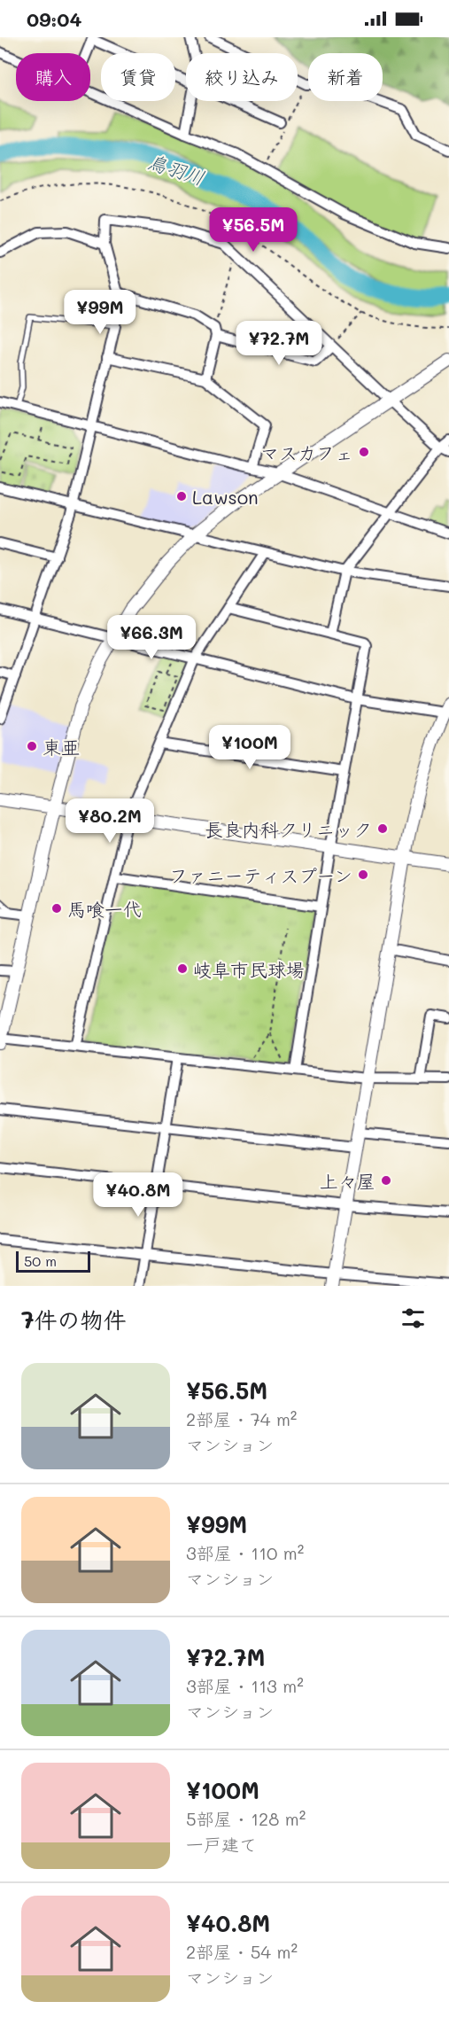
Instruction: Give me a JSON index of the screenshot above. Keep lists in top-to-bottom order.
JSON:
{
  "water": ["鳥羽川"],
  "places": [
    "マスカフェ",
    "Lawson",
    "東亜",
    "長良内科クリニック",
    "ファニーティスプーン",
    "馬喰一代",
    "岐阜市民球場",
    "上々屋"
  ],
  "scale_bar": "50 m",
  "page": {
    "status": "09:04",
    "chip": [
      "購入",
      "賃貸",
      "絞り込み",
      "新着"
    ],
    "price": [
      "¥56.5M",
      "¥99M",
      "¥72.7M",
      "¥66.3M",
      "¥100M",
      "¥80.2M",
      "¥40.8M"
    ],
    "scale": "50 m",
    "heading": "7件の物件",
    "list": [
      {
        "name": "¥56.5M",
        "note": "2部屋 · 74 m² · マンション"
      },
      {
        "name": "¥99M",
        "note": "3部屋 · 110 m² · マンション"
      },
      {
        "name": "¥72.7M",
        "note": "3部屋 · 113 m² · マンション"
      },
      {
        "name": "¥100M",
        "note": "5部屋 · 128 m² · 一戸建て"
      },
      {
        "name": "¥40.8M",
        "note": "2部屋 · 54 m² · マンション"
      }
    ]
  }
}
